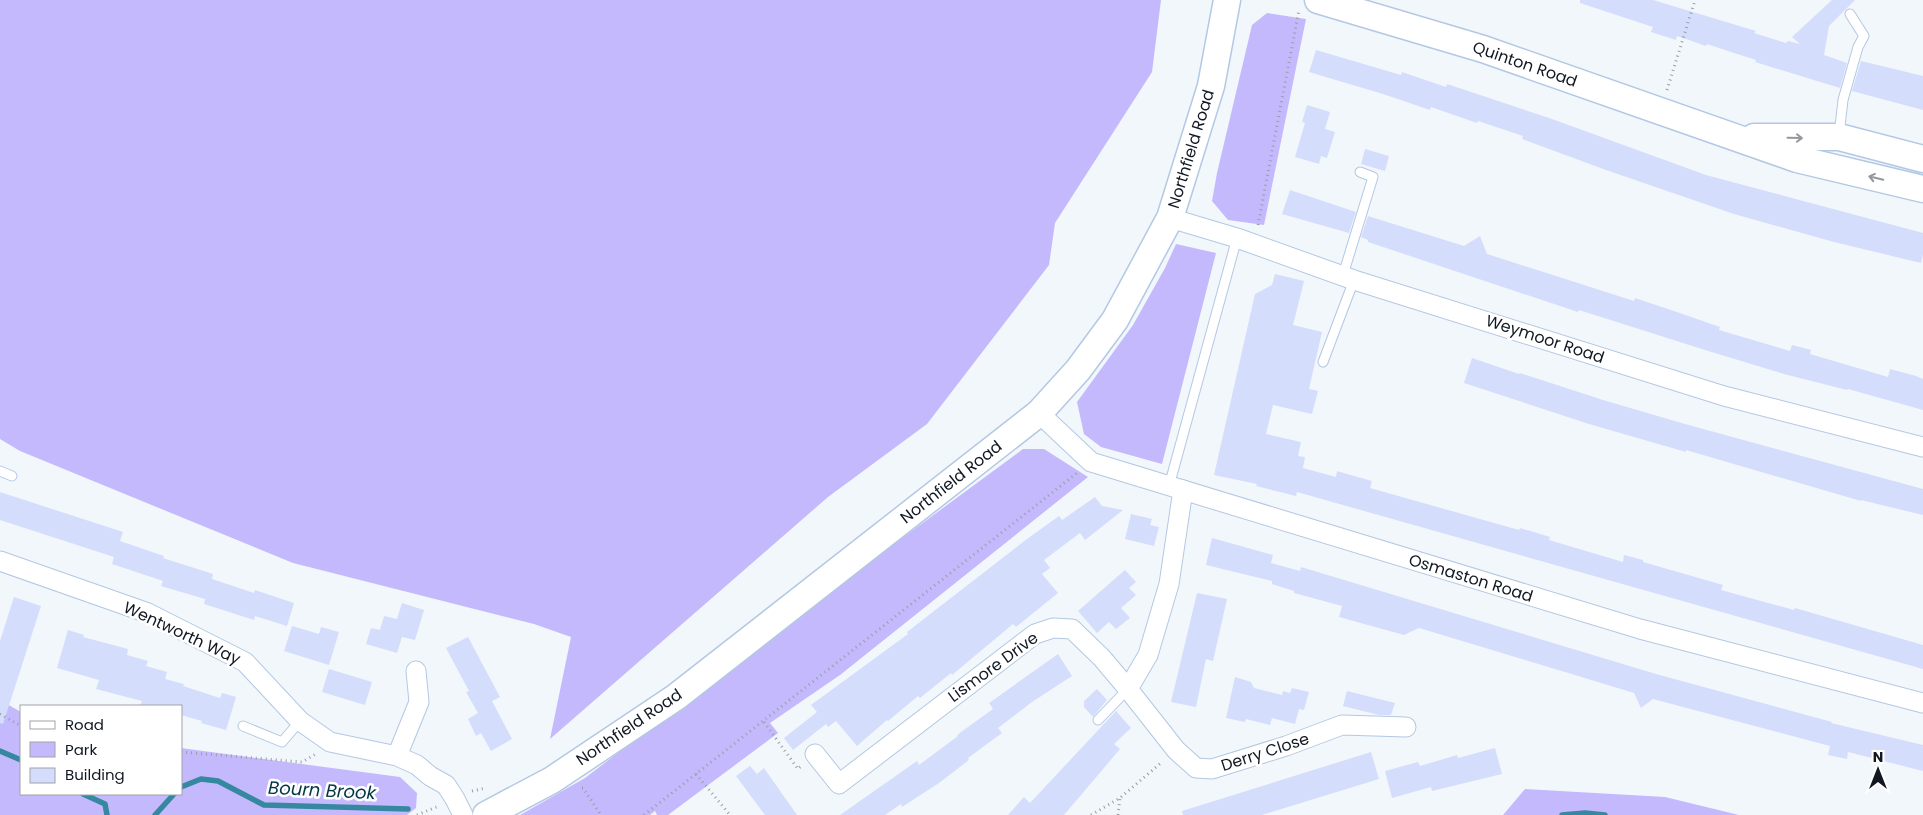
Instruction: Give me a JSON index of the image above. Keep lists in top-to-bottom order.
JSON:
{
  "streets": {
    "street": [
      "Quinton Road",
      "Northfield Road",
      "Weymoor Road",
      "Osmaston Road",
      "Wentworth Way",
      "Lismore Drive",
      "Derry Close"
    ]
  },
  "crossings": [
    ["Northfield Road", "Weymoor Road"],
    ["Northfield Road", "Osmaston Road"],
    ["Lismore Drive", "Derry Close"]
  ],
  "water": ["Bourn Brook"],
  "legend": ["Road", "Park", "Building"],
  "north": "top"
}
